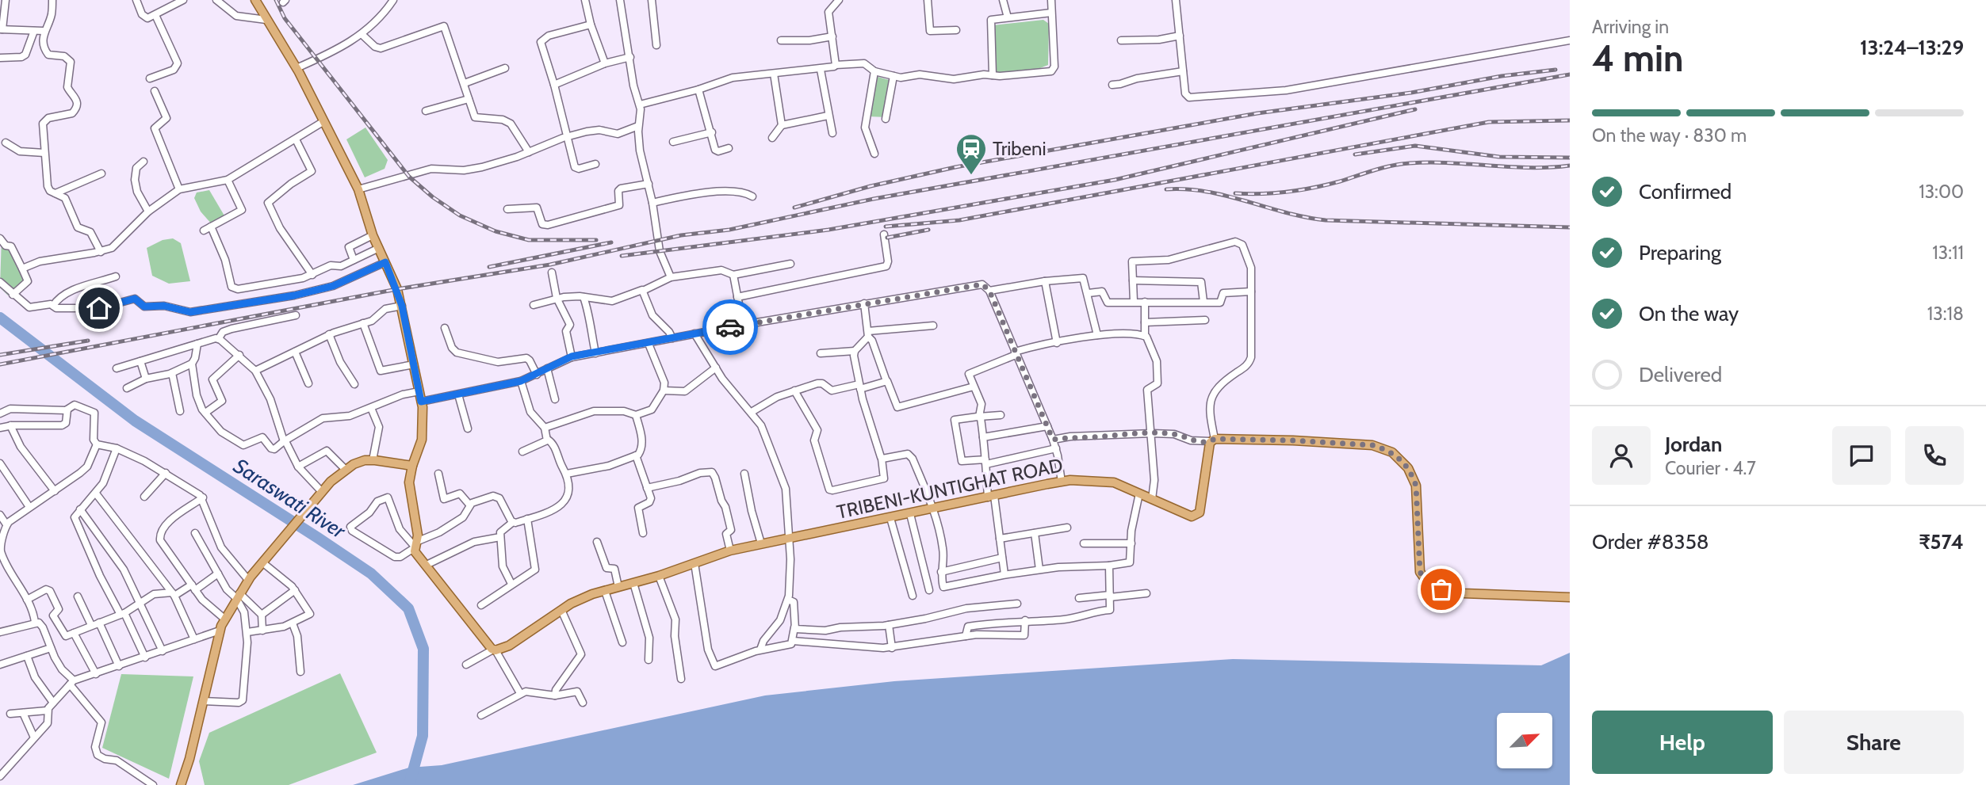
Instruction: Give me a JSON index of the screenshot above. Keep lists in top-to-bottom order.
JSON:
{
  "streets": {
    "main road": ["TRIBENI-KUNTIGHAT ROAD"]
  },
  "water": ["Saraswati River"],
  "places": {
    "station": ["Tribeni"]
  },
  "north": "top right",
  "page": {
    "heading": ["4 min", "Arriving in", "13:24–13:29"],
    "panel": [
      "Jordan",
      "Courier · 4.7",
      "Order #8358",
      "₹574"
    ],
    "bar": "On the way · 830 m",
    "list": [
      ["Confirmed", "13:00"],
      ["Preparing", "13:11"],
      ["On the way", "13:18"],
      "Delivered"
    ],
    "buttons": ["Help", "Share"]
  }
}
